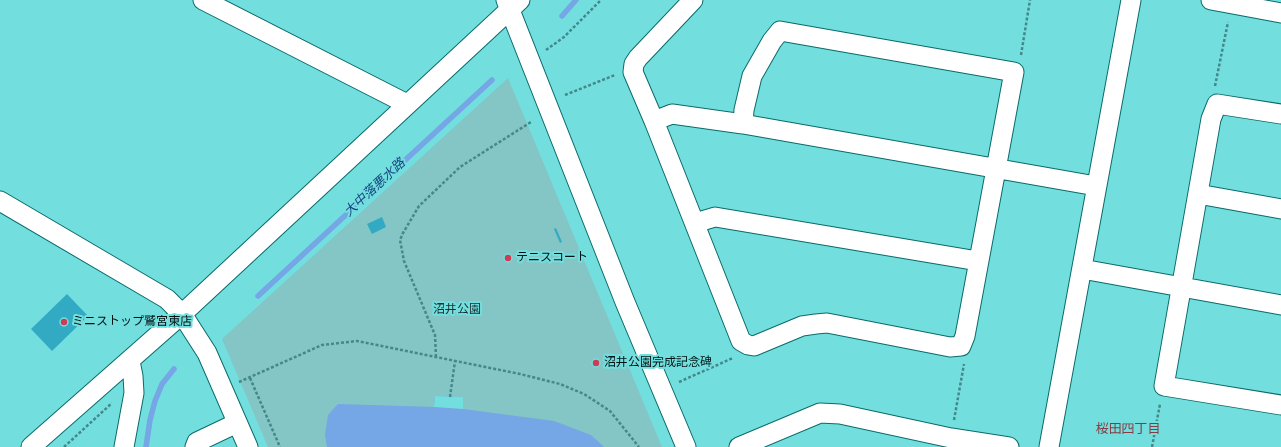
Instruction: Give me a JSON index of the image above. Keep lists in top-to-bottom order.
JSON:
{
  "districts": ["桜田四丁目"],
  "water": ["大中落悪水路"],
  "parks": ["沼井公園"],
  "places": ["テニスコート", "ミニストップ鷲宮東店", "沼井公園完成記念碑"]
}
